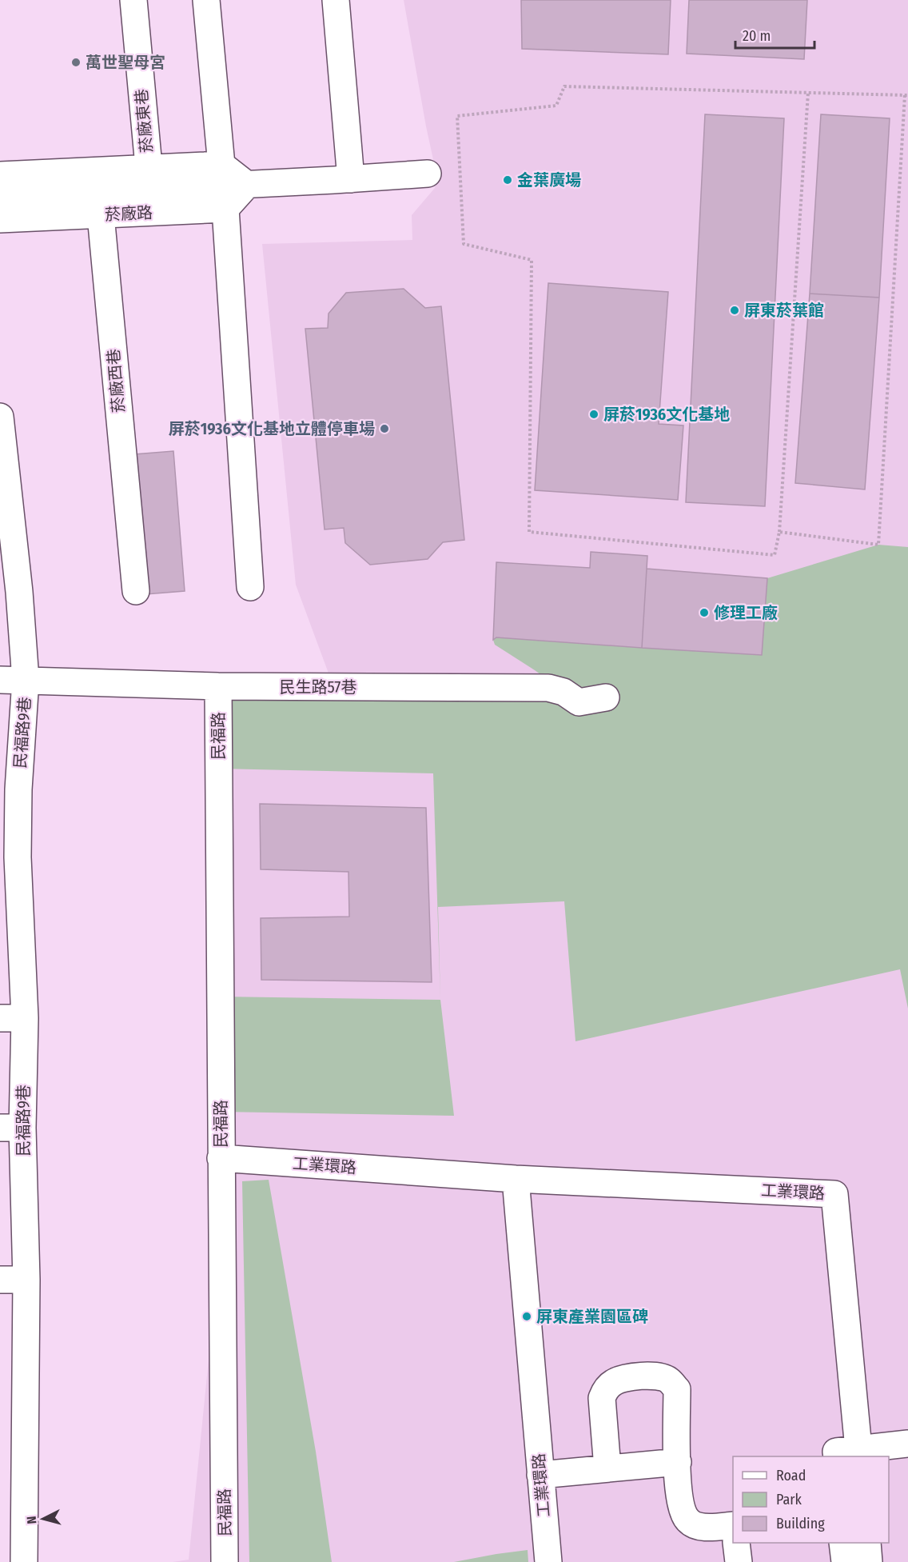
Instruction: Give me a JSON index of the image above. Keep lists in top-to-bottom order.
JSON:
{
  "streets": {
    "street": [
      "菸廠東巷",
      "菸廠路",
      "菸廠西巷",
      "民生路57巷",
      "民福路9巷",
      "民福路",
      "工業環路"
    ]
  },
  "crossings": [
    ["菸廠東巷", "菸廠路"],
    ["菸廠路", "菸廠西巷"],
    ["民生路57巷", "民福路9巷"],
    ["民生路57巷", "民福路"],
    ["民福路", "工業環路"]
  ],
  "places": [
    "萬世聖母宮",
    "金葉廣場",
    "屏東菸葉館",
    "屏菸1936文化基地",
    "屏菸1936文化基地立體停車場",
    "修理工廠",
    "屏東產業園區碑"
  ],
  "legend": ["Road", "Park", "Building"],
  "scale_bar": "20 m",
  "north": "left"
}
